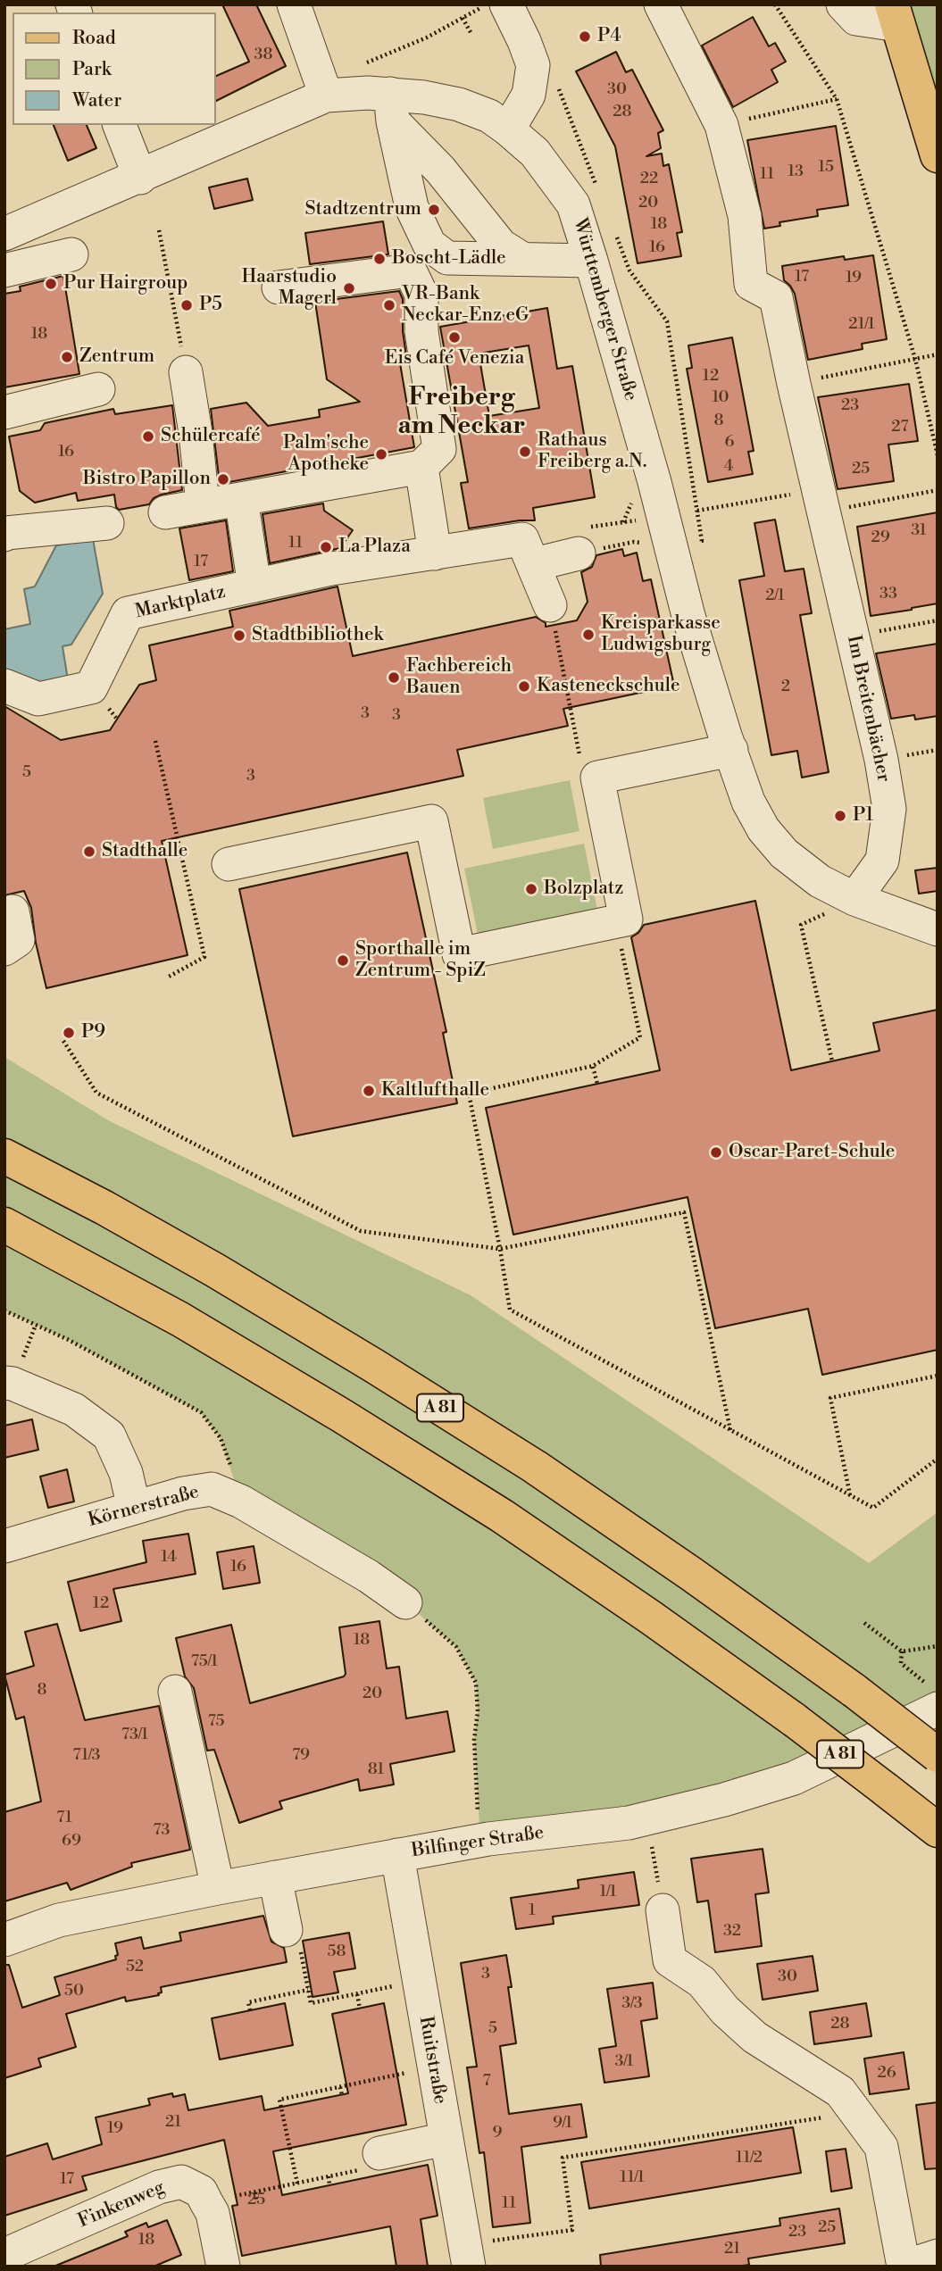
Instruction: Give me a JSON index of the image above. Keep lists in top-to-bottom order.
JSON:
{
  "streets": {
    "main road": ["A 81"],
    "street": [
      "Württemberger Straße",
      "Marktplatz",
      "Im Breitenbächer",
      "Körnerstraße",
      "Bilfinger Straße",
      "Ruitstraße",
      "Finkenweg"
    ]
  },
  "crossings": [
    ["Württemberger Straße", "Im Breitenbächer"],
    ["Bilfinger Straße", "Ruitstraße"]
  ],
  "districts": ["Freiberg am Neckar"],
  "places": [
    "P4",
    "Stadtzentrum",
    "Boscht-Lädle",
    "Pur Hairgroup",
    "Haarstudio Magerl",
    "P5",
    "VR-Bank Neckar-Enz eG",
    "Eis Café Venezia",
    "Zentrum",
    "Schülercafé",
    "Rathaus Freiberg a.N.",
    "Palm'sche Apotheke",
    "Bistro Papillon",
    "La Plaza",
    "Kreisparkasse Ludwigsburg",
    "Stadtbibliothek",
    "Fachbereich Bauen",
    "Kasteneckschule",
    "P1",
    "Stadthalle",
    "Bolzplatz",
    "Sporthalle im Zentrum - SpiZ",
    "P9",
    "Kaltlufthalle",
    "Oscar-Paret-Schule"
  ],
  "house_numbers": [
    "38",
    "30",
    "28",
    "15",
    "13",
    "11",
    "22",
    "20",
    "18",
    "16",
    "17",
    "19",
    "21/1",
    "18",
    "12",
    "10",
    "23",
    "8",
    "27",
    "6",
    "16",
    "4",
    "25",
    "31",
    "29",
    "11",
    "17",
    "33",
    "2/1",
    "2",
    "3",
    "3",
    "5",
    "3",
    "14",
    "16",
    "12",
    "18",
    "75/1",
    "8",
    "20",
    "75",
    "73/1",
    "71/3",
    "79",
    "81",
    "71",
    "73",
    "69",
    "1/1",
    "1",
    "32",
    "58",
    "52",
    "3",
    "30",
    "50",
    "3/3",
    "28",
    "5",
    "3/1",
    "26",
    "7",
    "21",
    "9/1",
    "19",
    "9",
    "11/2",
    "11/1",
    "17",
    "25",
    "11",
    "25",
    "23",
    "18",
    "21"
  ],
  "legend": ["Road", "Park", "Water"]
}
